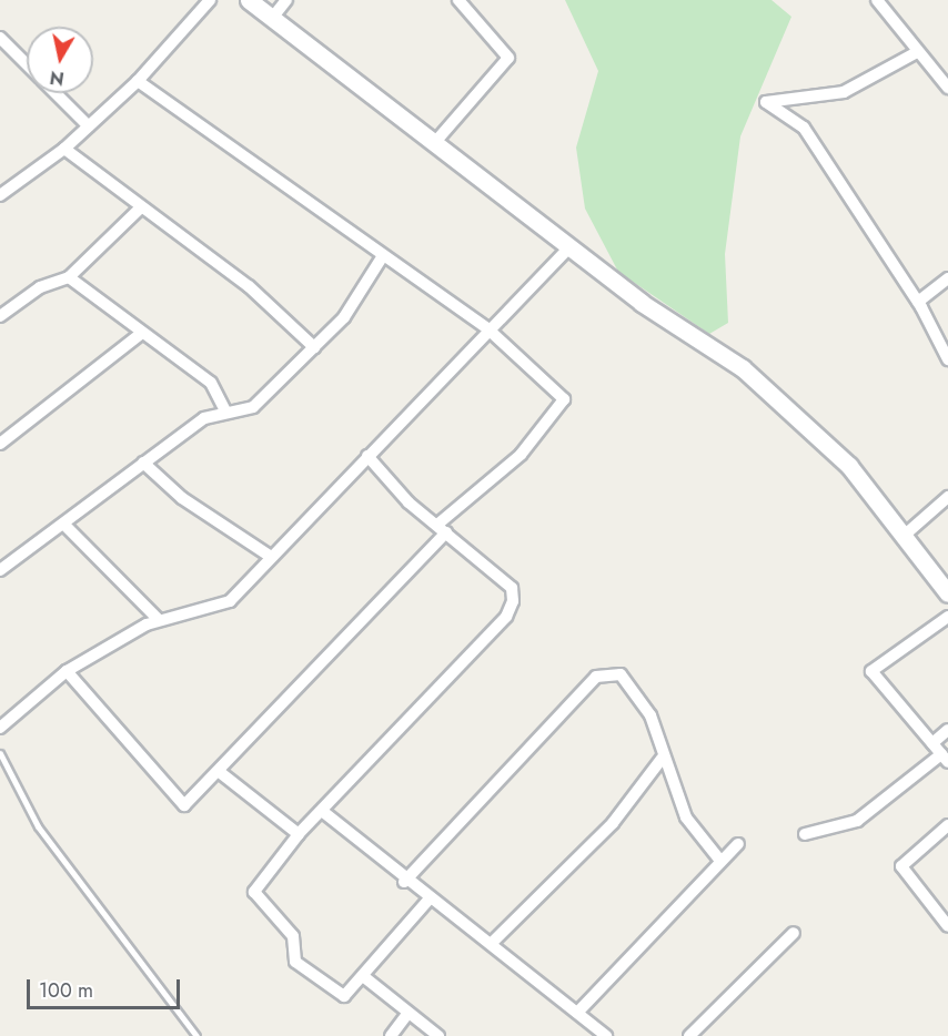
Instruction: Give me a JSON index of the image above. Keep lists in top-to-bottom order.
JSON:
{
  "scale_bar": "100 m",
  "north": "bottom"
}
